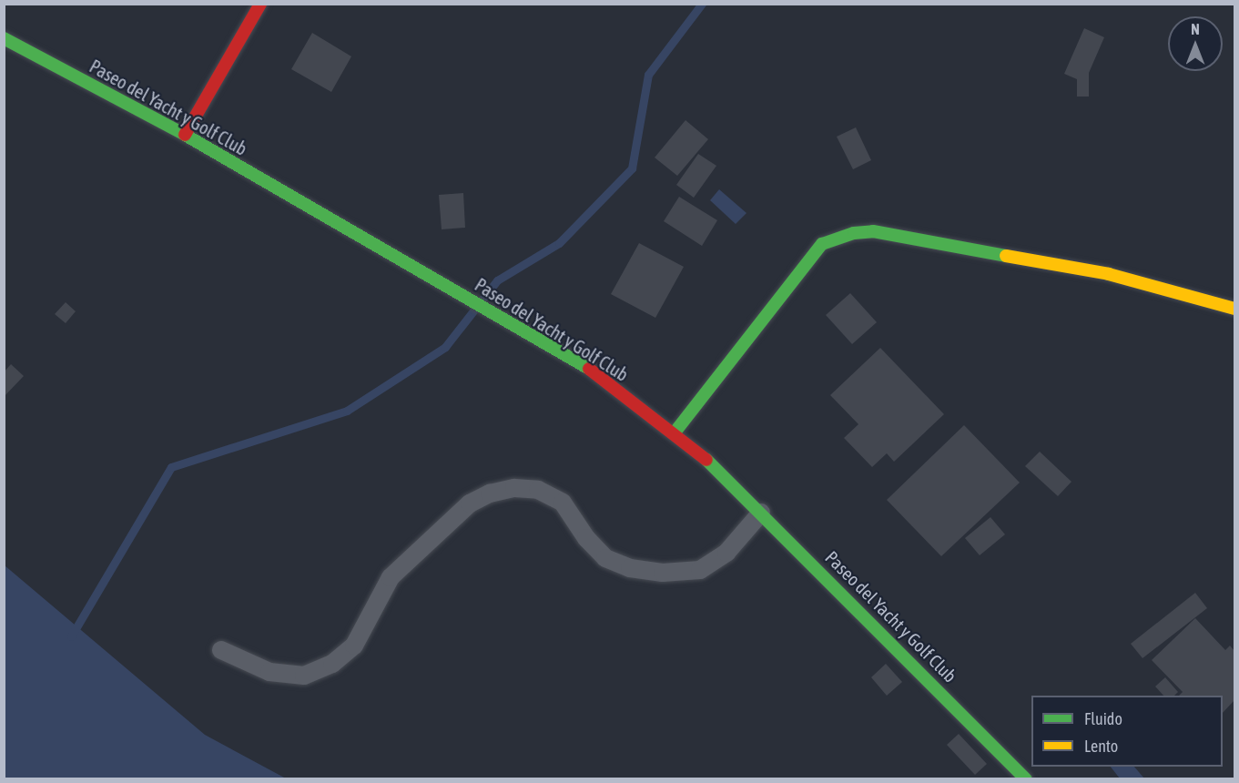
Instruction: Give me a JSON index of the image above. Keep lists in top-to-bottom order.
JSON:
{
  "streets": {
    "main road": ["Paseo del Yacht y Golf Club"]
  },
  "legend": ["Fluido", "Lento"],
  "north": "top"
}
